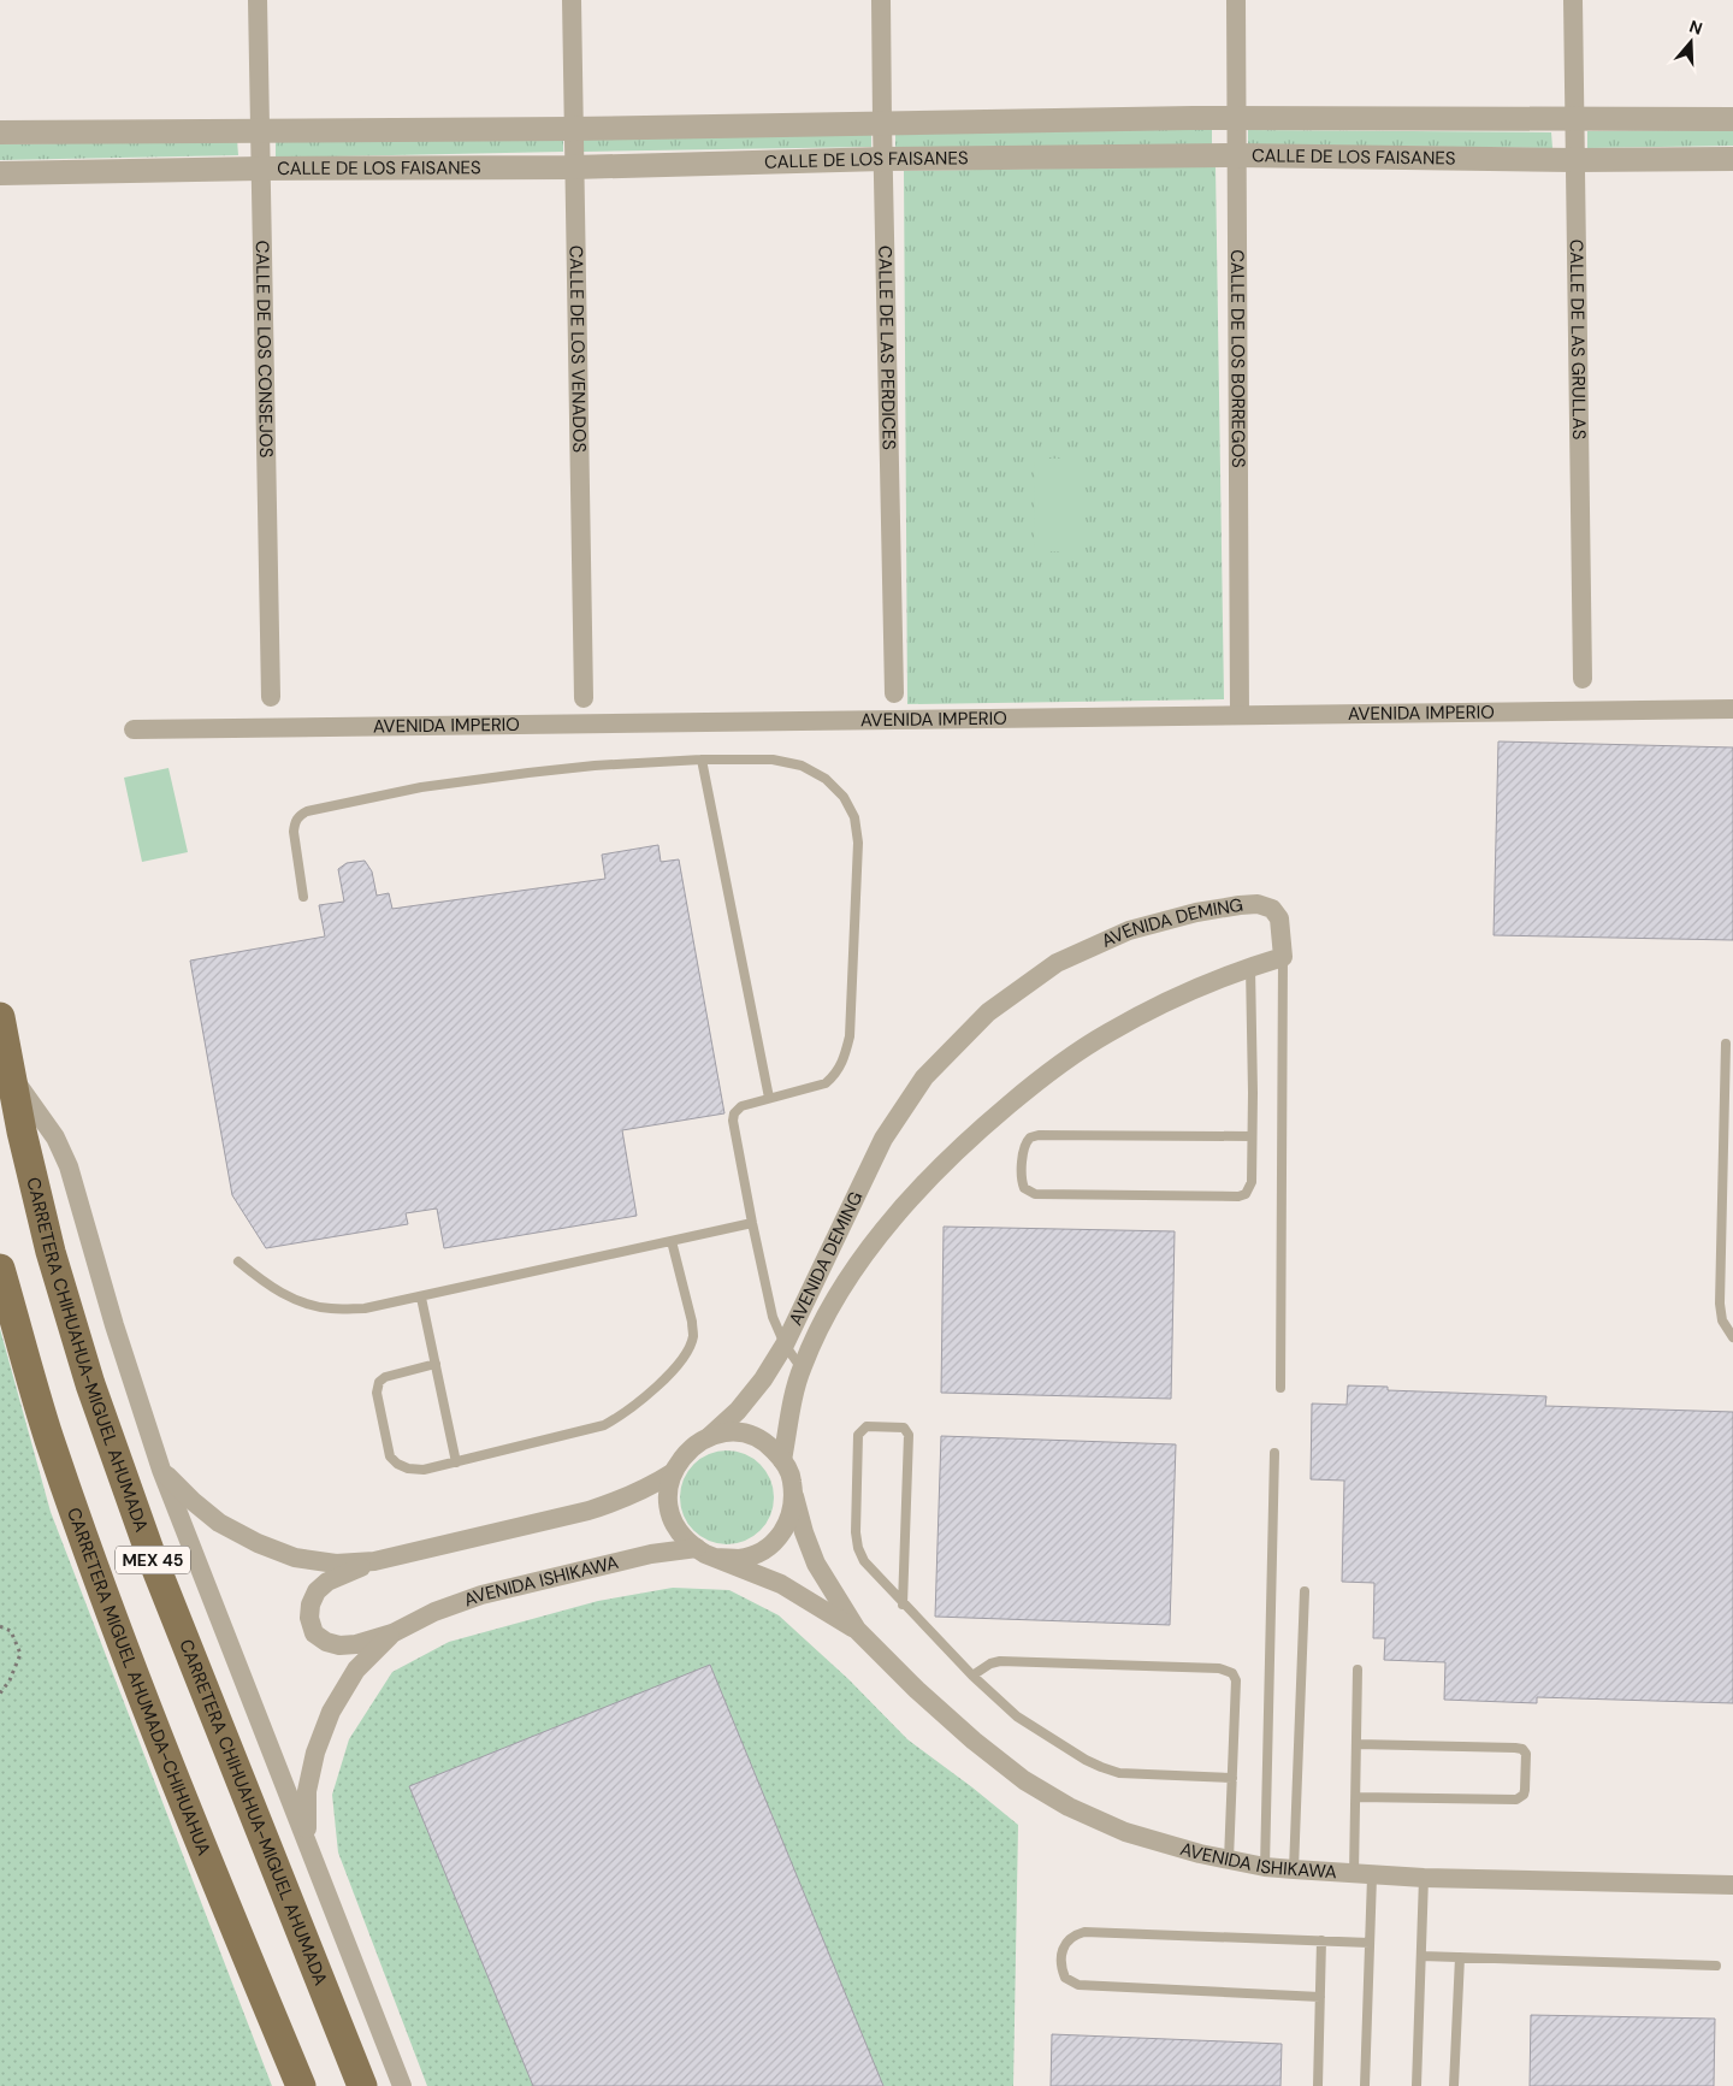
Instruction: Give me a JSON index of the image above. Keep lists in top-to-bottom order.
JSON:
{
  "streets": {
    "main road": ["CARRETERA CHIHUAHUA-MIGUEL AHUMADA", "MEX 45", "CARRETERA MIGUEL AHUMADA-CHIHUAHUA"],
    "street": [
      "CALLE DE LOS FAISANES",
      "CALLE DE LAS GRULLAS",
      "CALLE DE LAS PERDICES",
      "CALLE DE LOS CONSEJOS",
      "CALLE DE LOS VENADOS",
      "CALLE DE LOS BORREGOS",
      "AVENIDA IMPERIO",
      "AVENIDA DEMING",
      "AVENIDA ISHIKAWA"
    ]
  },
  "crossings": [
    ["CALLE DE LOS FAISANES", "CALLE DE LAS GRULLAS"],
    ["CALLE DE LOS FAISANES", "CALLE DE LAS PERDICES"],
    ["CALLE DE LOS FAISANES", "CALLE DE LOS CONSEJOS"],
    ["CALLE DE LOS FAISANES", "CALLE DE LOS VENADOS"],
    ["CALLE DE LOS FAISANES", "CALLE DE LOS BORREGOS"],
    ["CALLE DE LOS BORREGOS", "AVENIDA IMPERIO"],
    ["AVENIDA DEMING", "AVENIDA ISHIKAWA"]
  ],
  "north": "top"
}
